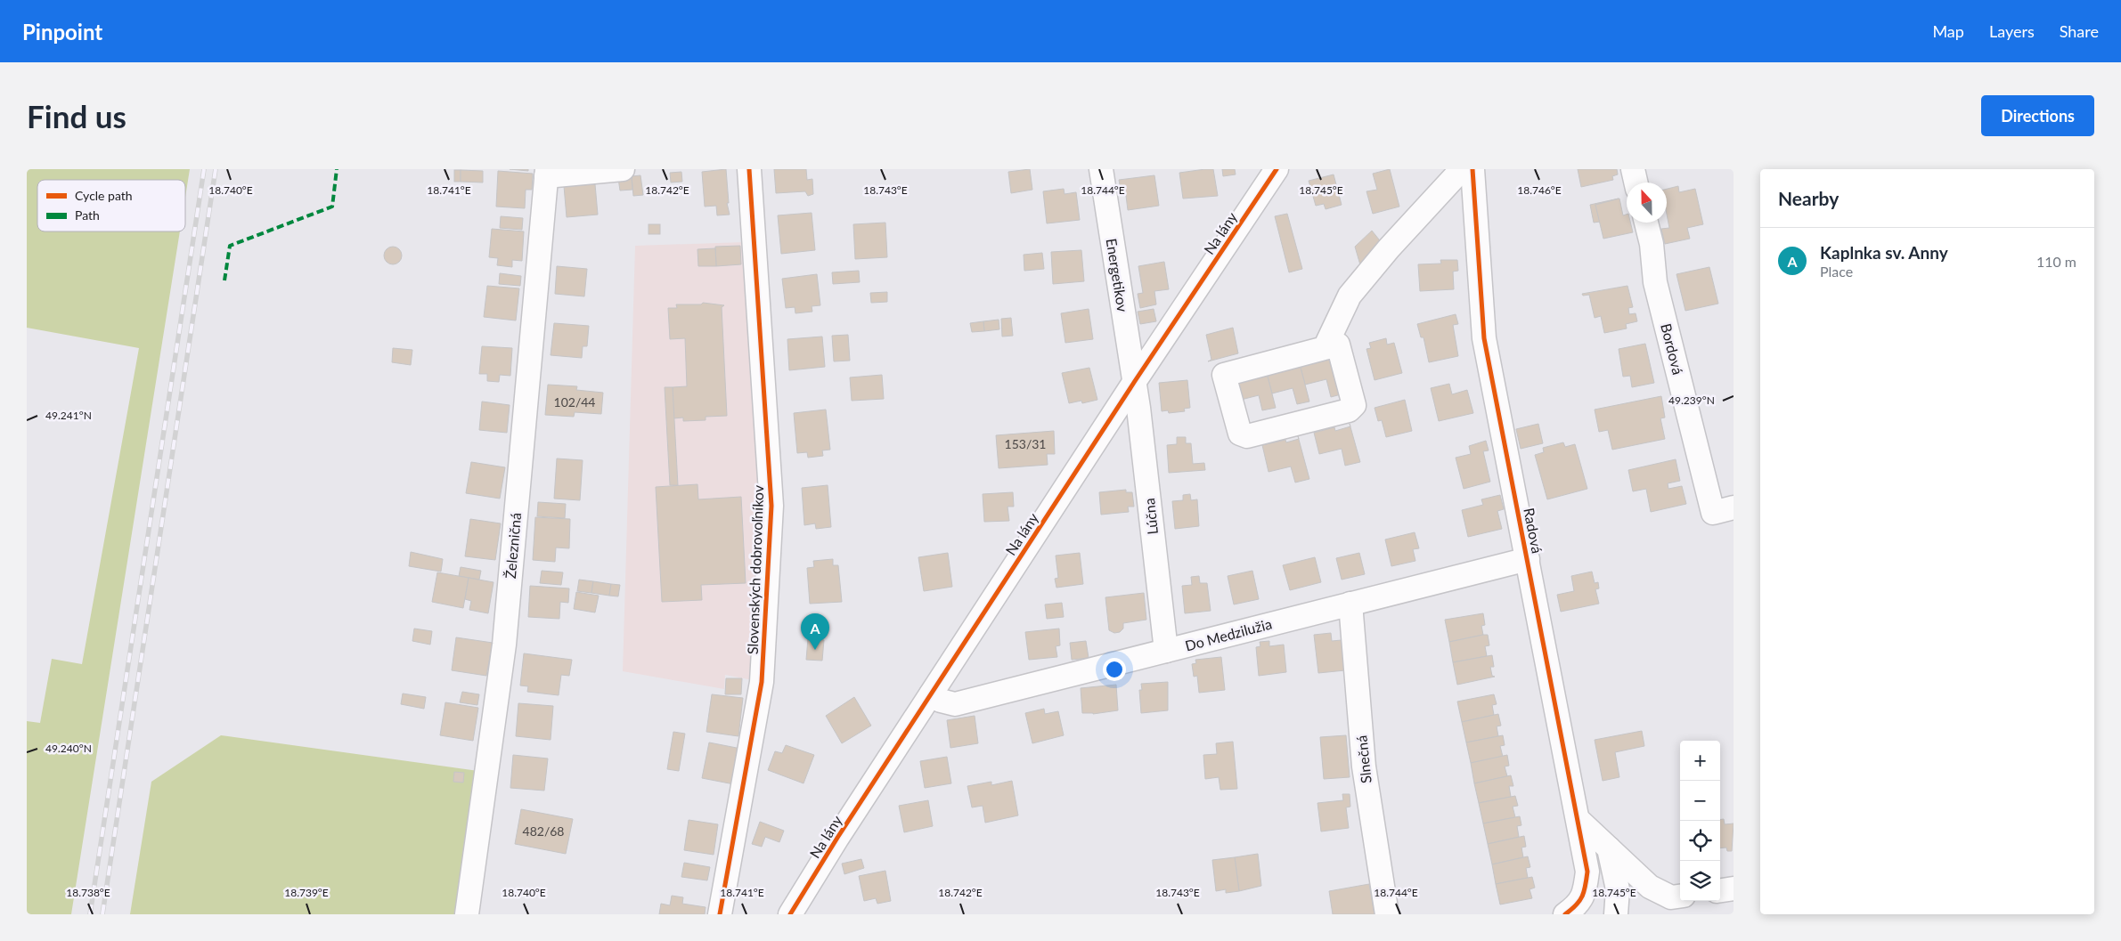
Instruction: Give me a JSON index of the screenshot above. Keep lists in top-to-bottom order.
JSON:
{
  "streets": {
    "street": [
      "Na lány",
      "Energetikov",
      "Bordová",
      "Lúčna",
      "Radová",
      "Železničná",
      "Slovenských dobrovoľníkov",
      "Do Medzilužia",
      "Slnečná"
    ]
  },
  "crossings": [
    ["Na lány", "Energetikov"],
    ["Na lány", "Lúčna"],
    ["Na lány", "Do Medzilužia"],
    ["Energetikov", "Lúčna"],
    ["Lúčna", "Do Medzilužia"],
    ["Radová", "Do Medzilužia"],
    ["Do Medzilužia", "Slnečná"]
  ],
  "house_numbers": ["102/44", "153/31", "482/68"],
  "legend": ["Cycle path", "Path"],
  "north": "top",
  "page": {
    "header": "Pinpoint",
    "nav": ["Map", "Layers", "Share"],
    "buttons": "Directions",
    "title": "Find us",
    "heading": "Nearby",
    "list": [
      {
        "mark": "A",
        "name": "Kaplnka sv. Anny",
        "note": "Place",
        "value": "110 m"
      }
    ],
    "pins": "A",
    "map_buttons": ["+", "−"]
  },
  "coordinates": [
    "18.740°E",
    "18.741°E",
    "18.742°E",
    "18.743°E",
    "18.744°E",
    "18.745°E",
    "18.746°E",
    "49.239°N",
    "49.241°N",
    "49.240°N",
    "18.738°E",
    "18.739°E"
  ]
}
